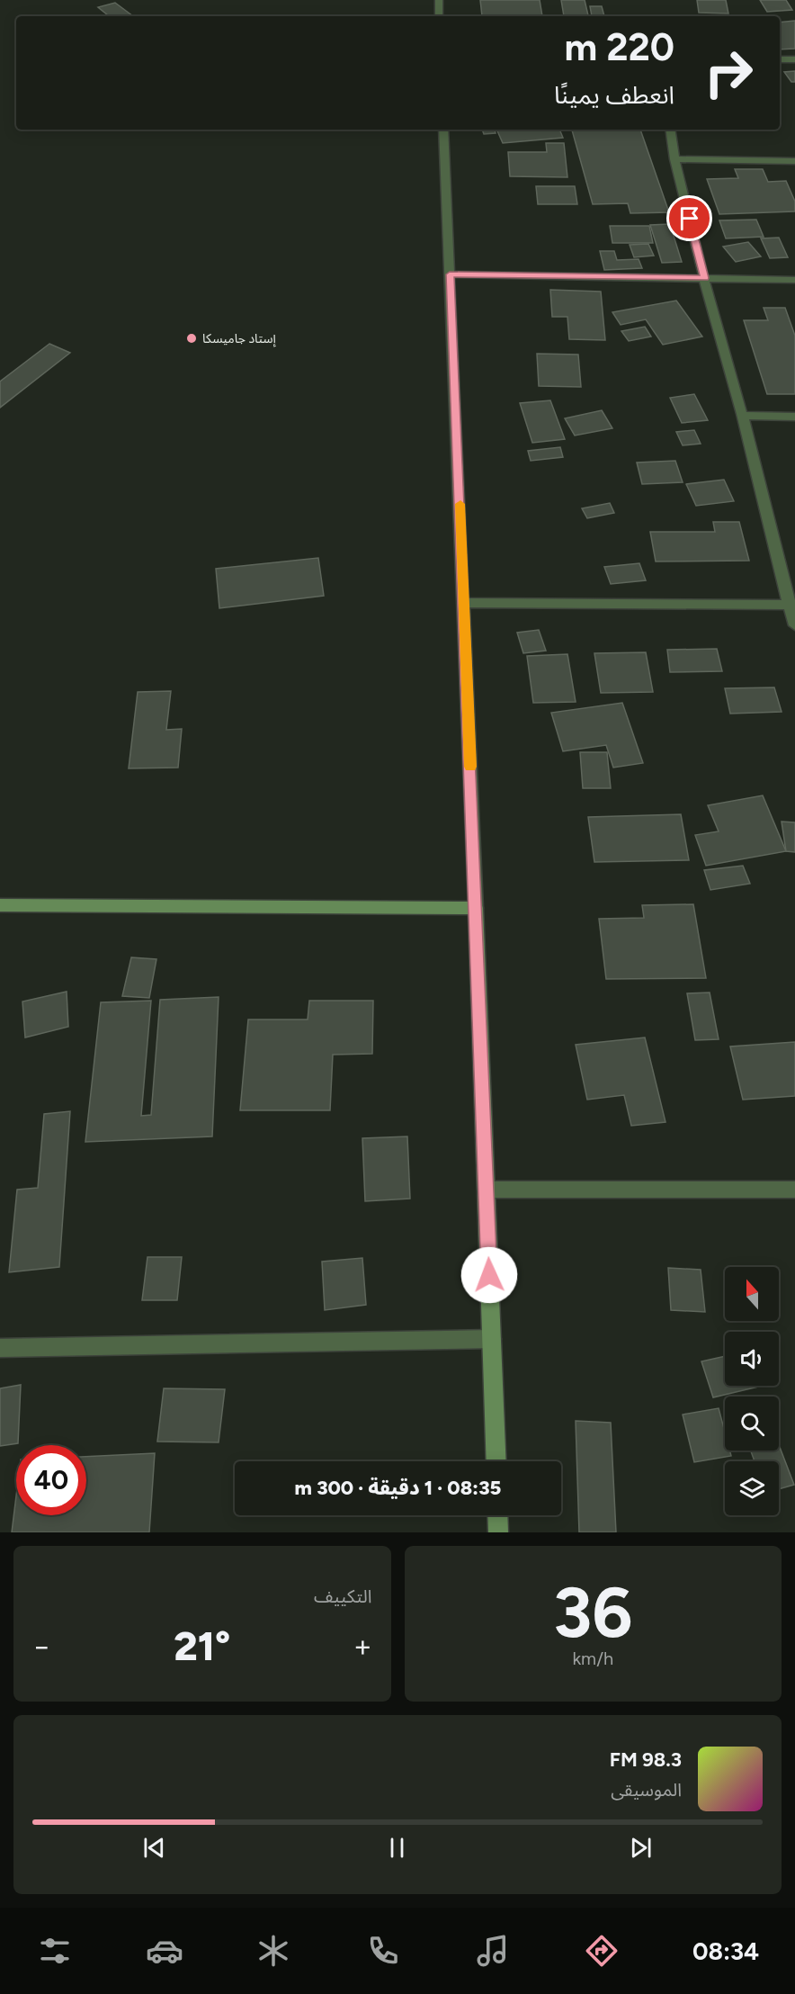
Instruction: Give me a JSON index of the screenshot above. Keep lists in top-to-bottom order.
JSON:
{
  "places": ["إستاد جاميسكا"],
  "north": "top",
  "page": {
    "turn": ["220 m", "انعطف يمينًا"],
    "limit": "40",
    "trip": "08:35 · 1 دقيقة · 300 m",
    "tile": [
      ["36", "km/h"],
      "التكييف"
    ],
    "heat": ["−", "21°", "+"],
    "song": ["98.3 FM", "الموسيقى"],
    "tabs": "08:34"
  }
}
